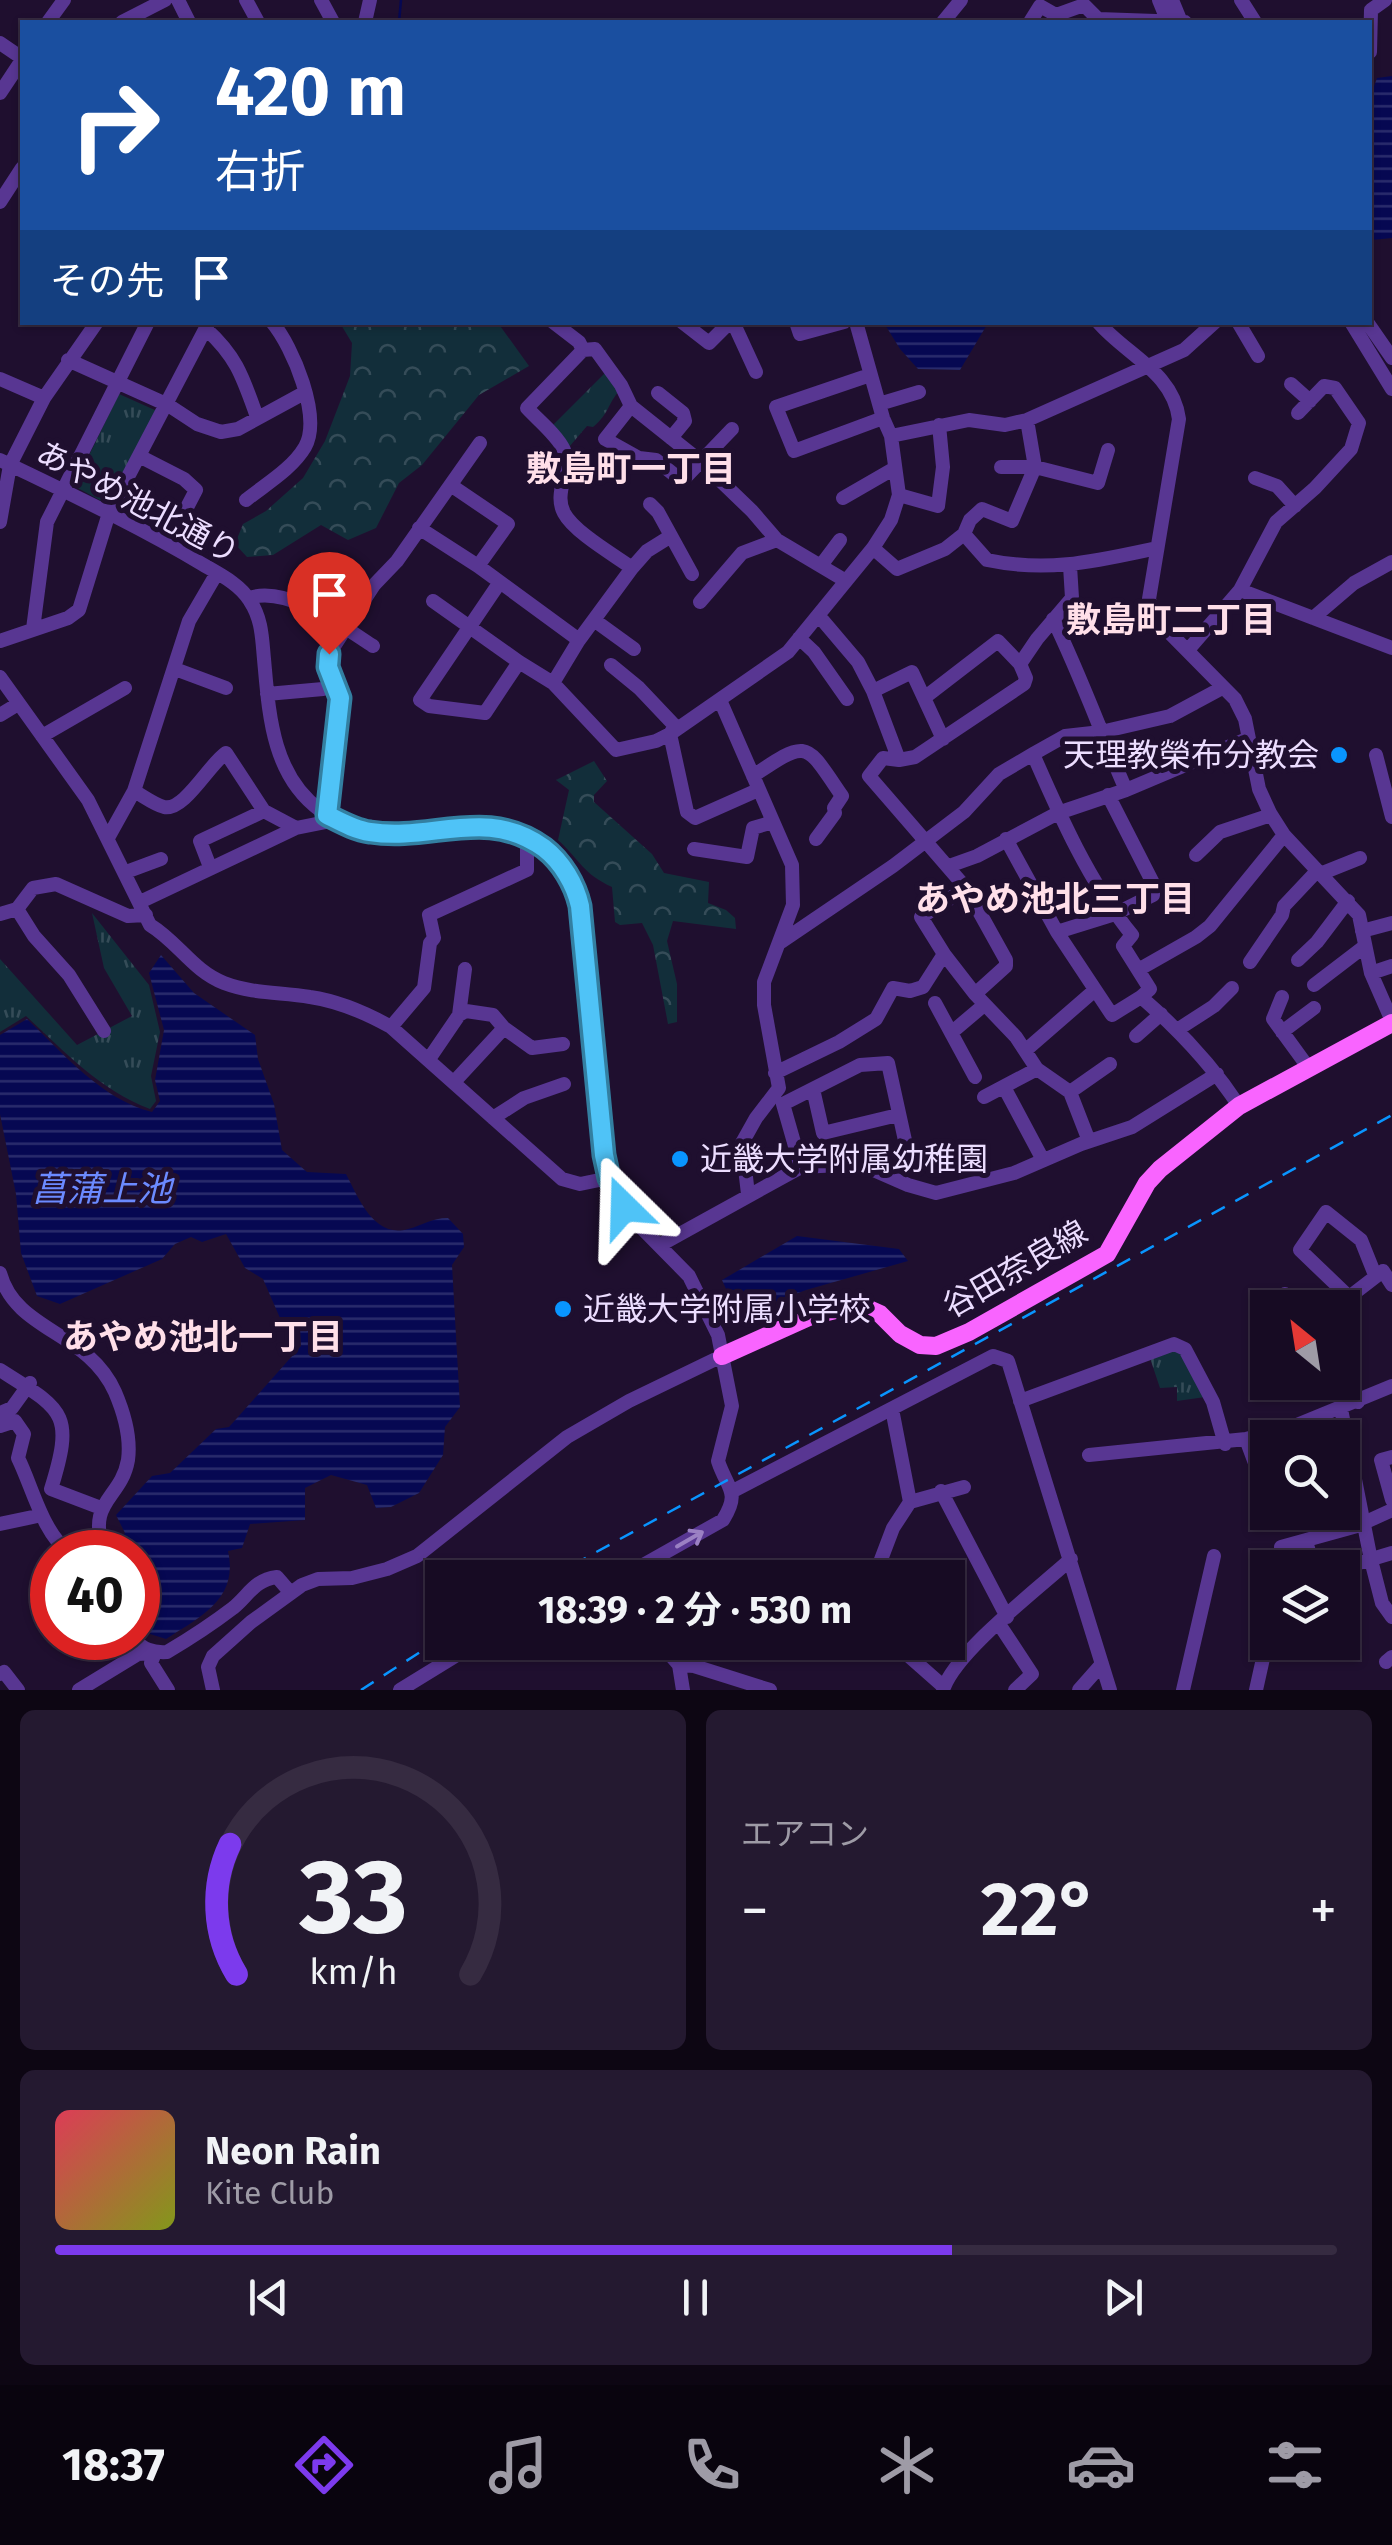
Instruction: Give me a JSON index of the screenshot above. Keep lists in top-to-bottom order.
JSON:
{
  "streets": {
    "main road": ["谷田奈良線"],
    "street": ["あやめ池北通り"]
  },
  "districts": [
    "敷島町一丁目",
    "敷島町二丁目",
    "あやめ池北三丁目",
    "あやめ池北一丁目"
  ],
  "water": ["菖蒲上池"],
  "places": ["天理教榮布分教会", "近畿大学附属幼稚園", "近畿大学附属小学校"],
  "north": "top left",
  "page": {
    "turn": ["420 m", "右折"],
    "then": "その先",
    "limit": "40",
    "trip": "18:39 · 2 分 · 530 m",
    "tile": "エアコン",
    "heat": ["−", "22°", "+"],
    "song": ["Neon Rain", "Kite Club"],
    "tabs": "18:37",
    "gauge": ["33", "km/h"]
  }
}
